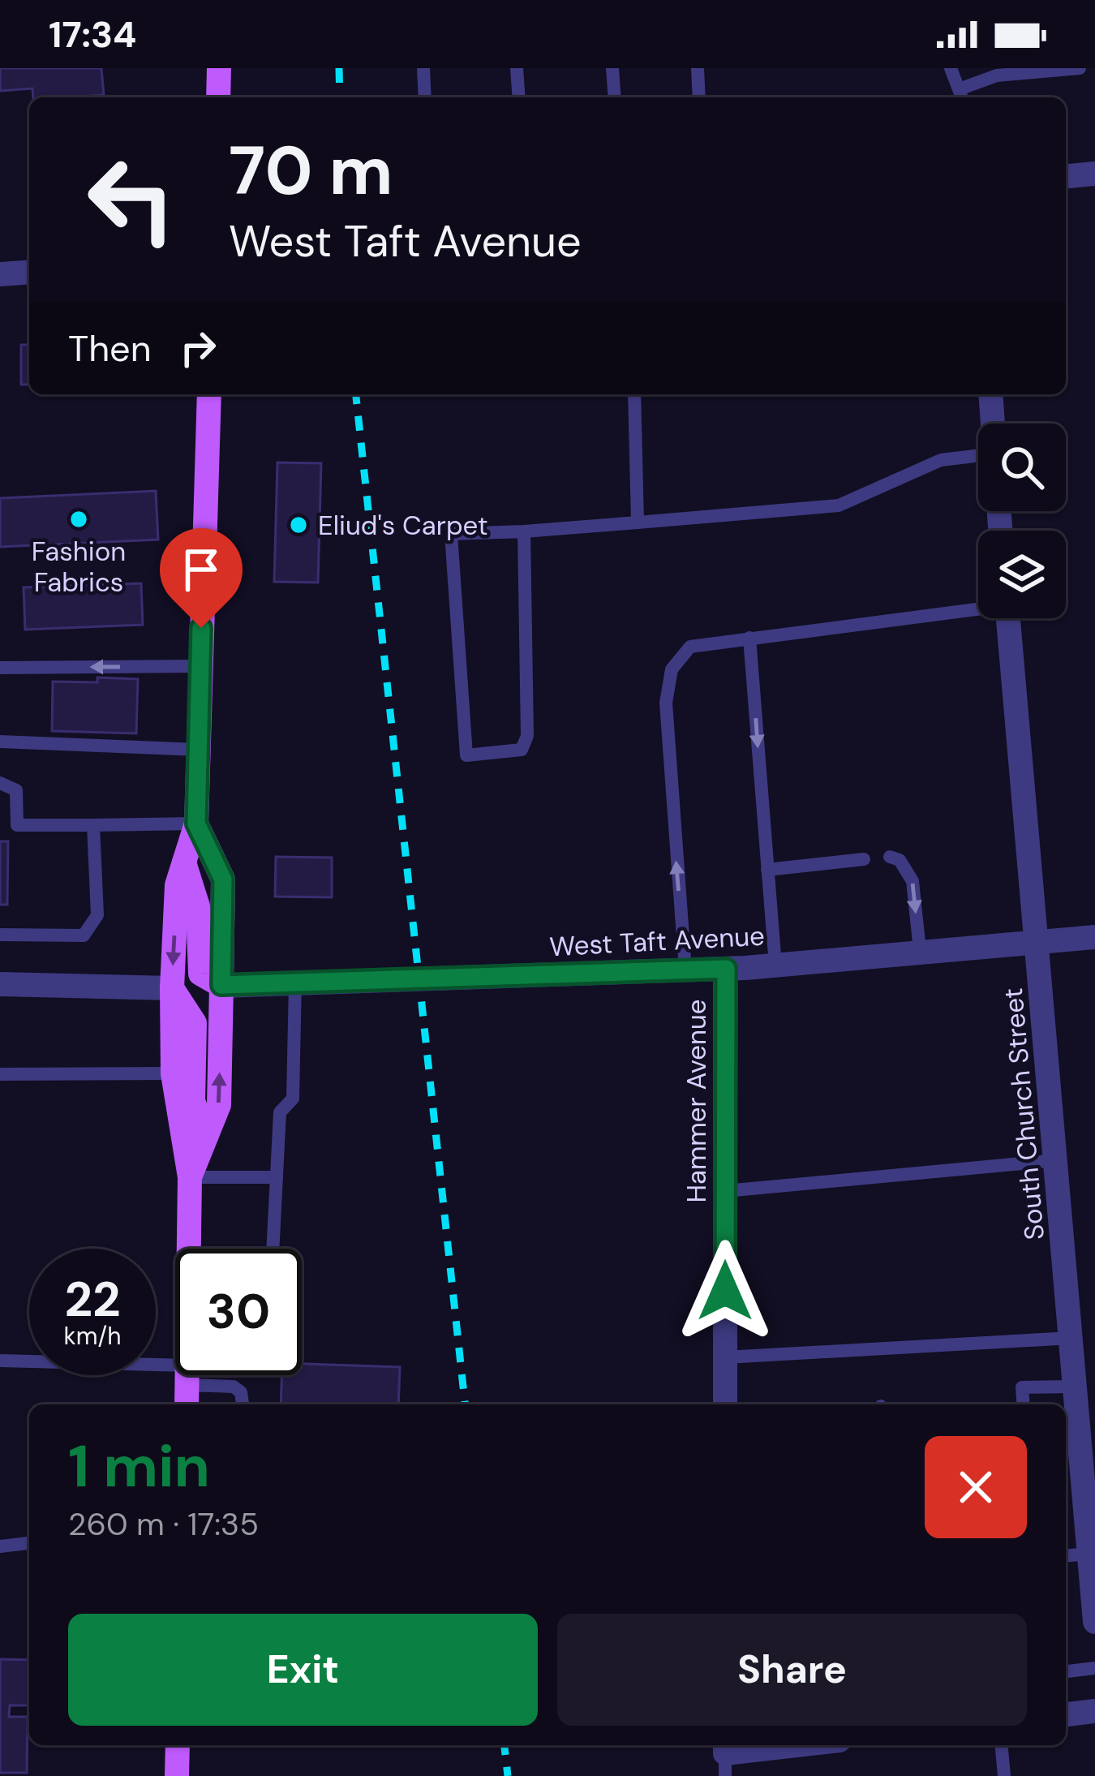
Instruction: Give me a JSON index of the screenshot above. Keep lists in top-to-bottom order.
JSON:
{
  "streets": {
    "street": ["West Taft Avenue", "Hammer Avenue", "South Church Street"]
  },
  "crossings": [
    ["West Taft Avenue", "Hammer Avenue"],
    ["West Taft Avenue", "South Church Street"]
  ],
  "places": ["Fashion Fabrics", "Eliud's Carpet"],
  "page": {
    "status": "17:34",
    "turn": ["70 m", "West Taft Avenue"],
    "then": "Then",
    "speed": "22 km/h",
    "limit": "30",
    "heading": ["1 min", "260 m · 17:35"],
    "buttons": ["Exit", "Share"]
  }
}
